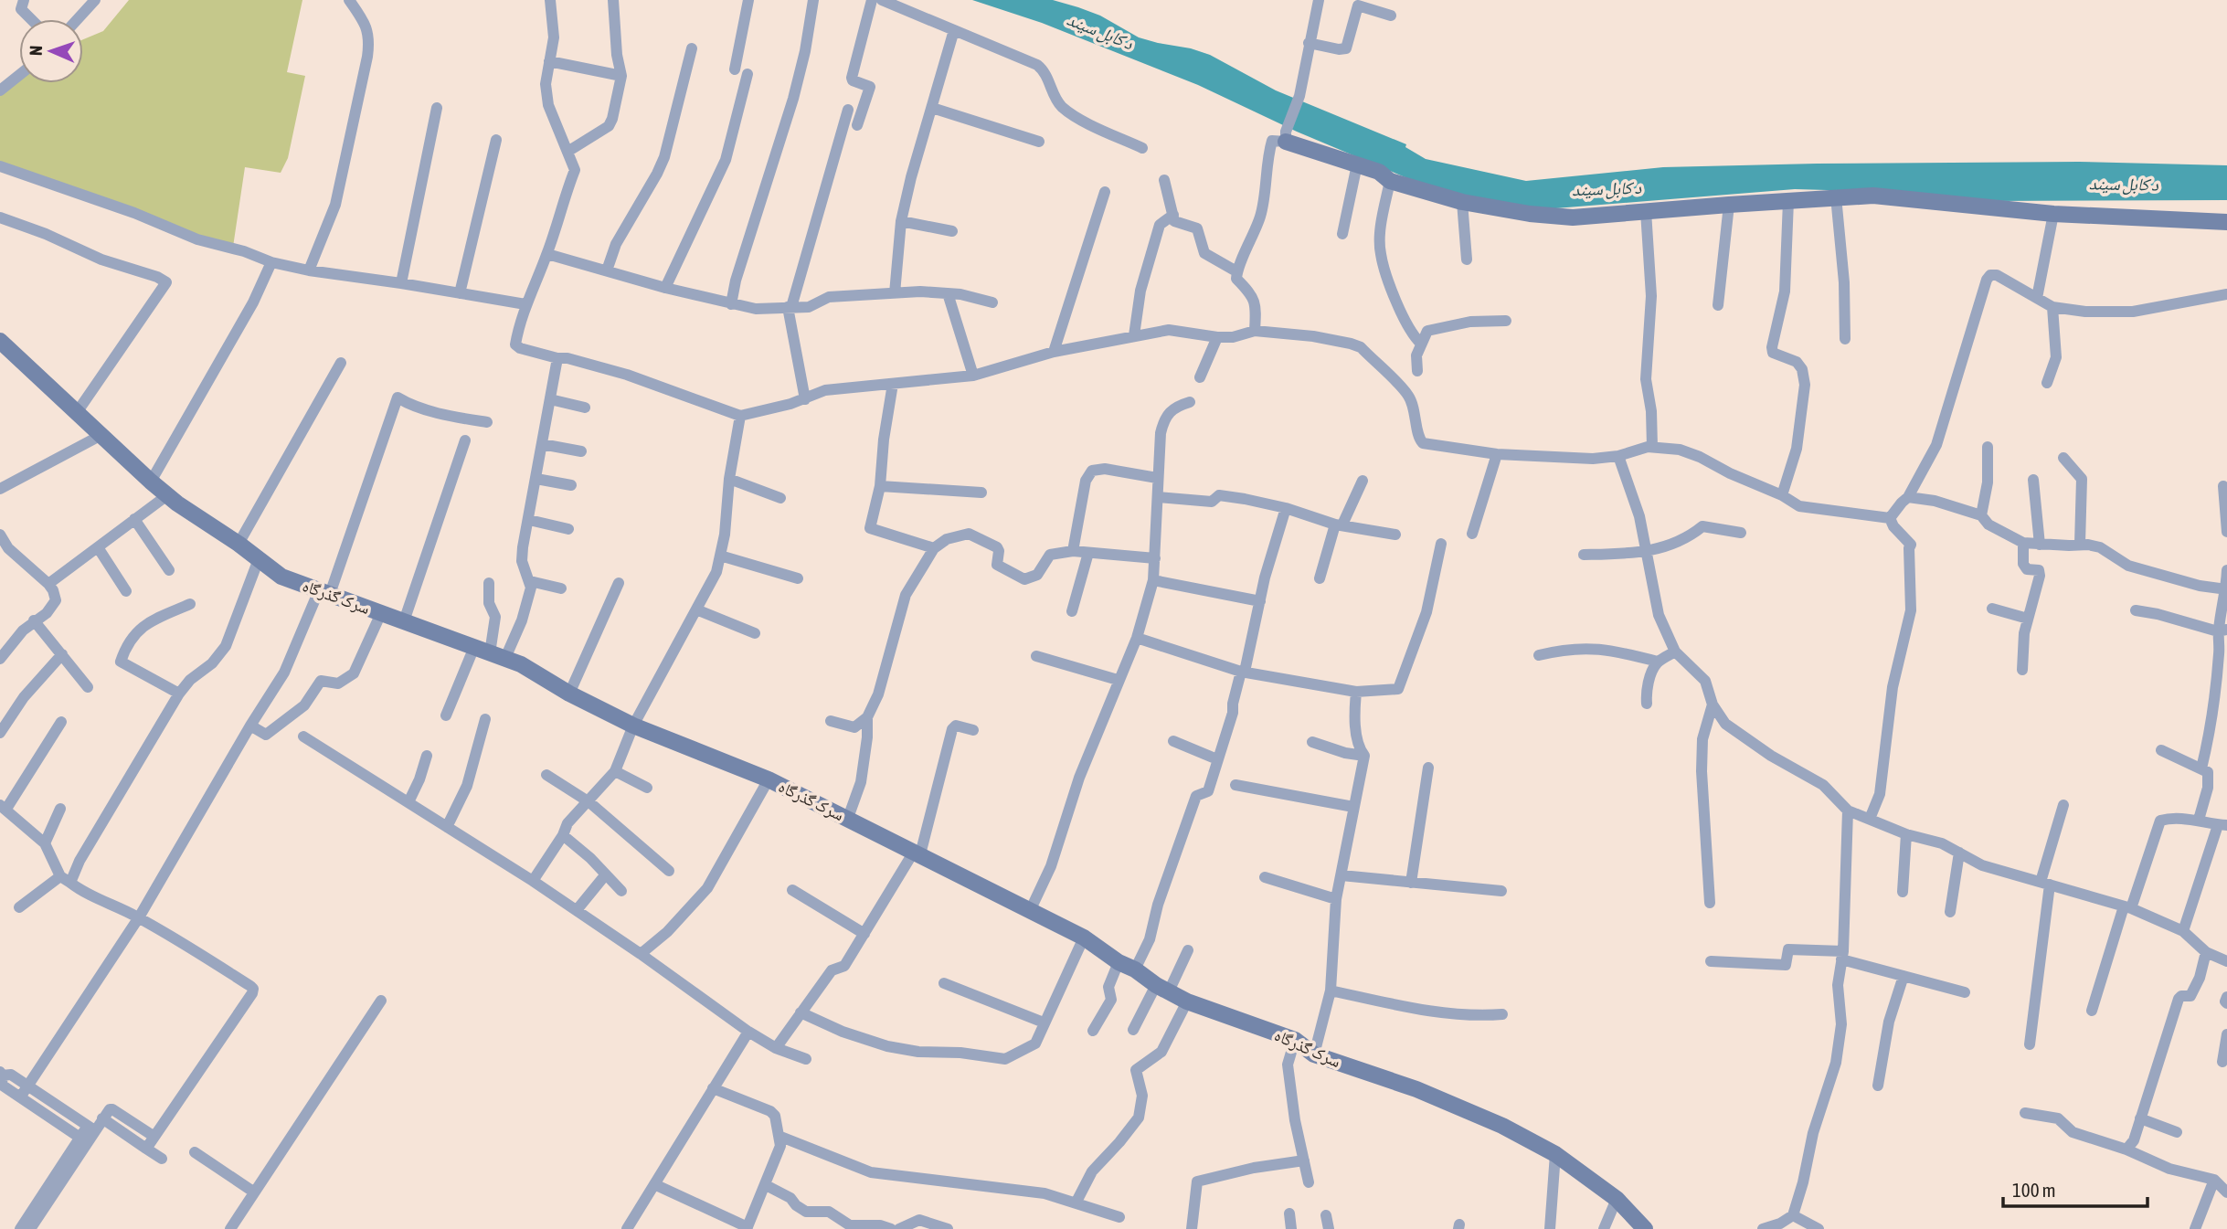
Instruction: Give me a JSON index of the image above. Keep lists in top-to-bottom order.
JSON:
{
  "streets": {
    "street": ["سرک گذرگاه"]
  },
  "water": ["د کابل سيند"],
  "scale_bar": "100 m",
  "north": "left"
}
